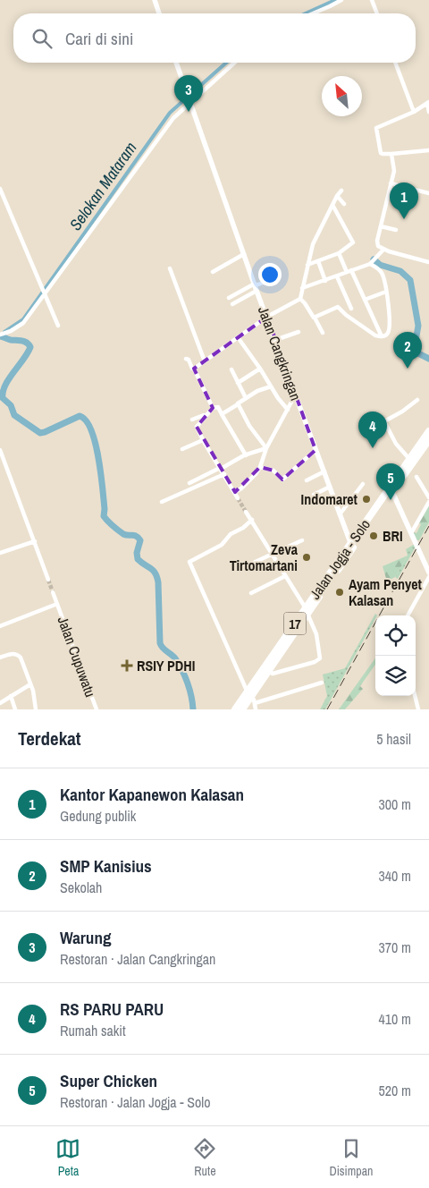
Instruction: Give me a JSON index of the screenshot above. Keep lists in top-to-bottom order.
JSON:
{
  "streets": {
    "highway": ["Jalan Jogja - Solo", "17"],
    "main road": ["Jalan Cangkringan"],
    "street": ["Jalan Cupuwatu"]
  },
  "crossings": [
    ["Jalan Cangkringan", "Jalan Jogja - Solo"]
  ],
  "water": ["Selokan Mataram"],
  "places": {
    "other": [
      "Indomaret",
      "BRI",
      "Zeva Tirtomartani",
      "Ayam Penyet Kalasan"
    ],
    "health": ["RSIY PDHI"]
  },
  "north": "top left",
  "page": {
    "search": "Cari di sini",
    "pins": [
      "3",
      "1",
      "2",
      "4",
      "5"
    ],
    "heading": ["Terdekat", "5 hasil"],
    "list": [
      {
        "mark": "1",
        "name": "Kantor Kapanewon Kalasan",
        "note": "Gedung publik",
        "value": "300 m"
      },
      {
        "mark": "2",
        "name": "SMP Kanisius",
        "note": "Sekolah",
        "value": "340 m"
      },
      {
        "mark": "3",
        "name": "Warung",
        "note": "Restoran · Jalan Cangkringan",
        "value": "370 m"
      },
      {
        "mark": "4",
        "name": "RS PARU PARU",
        "note": "Rumah sakit",
        "value": "410 m"
      },
      {
        "mark": "5",
        "name": "Super Chicken",
        "note": "Restoran · Jalan Jogja - Solo",
        "value": "520 m"
      }
    ],
    "nav": ["Peta", "Rute", "Disimpan"]
  }
}
